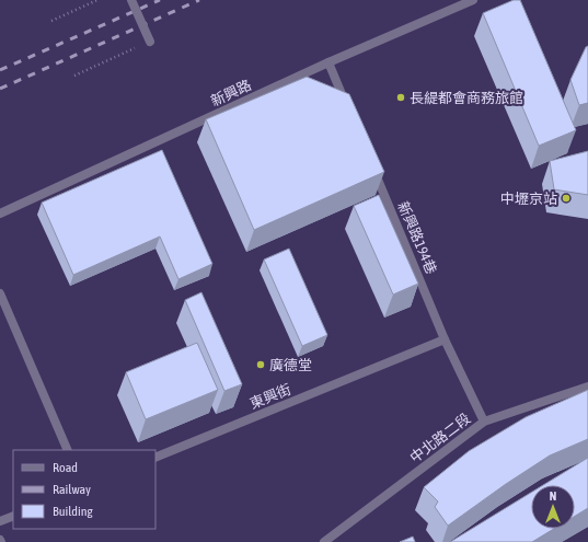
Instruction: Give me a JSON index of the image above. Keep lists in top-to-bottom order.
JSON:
{
  "streets": {
    "street": [
      "新興路",
      "新興路194巷",
      "東興街",
      "中北路二段"
    ]
  },
  "crossings": [
    ["新興路194巷", "東興街"],
    ["新興路194巷", "中北路二段"]
  ],
  "places": ["長緹都會商務旅館", "中壢京站", "廣德堂"],
  "legend": ["Road", "Railway", "Building"],
  "north": "top"
}
